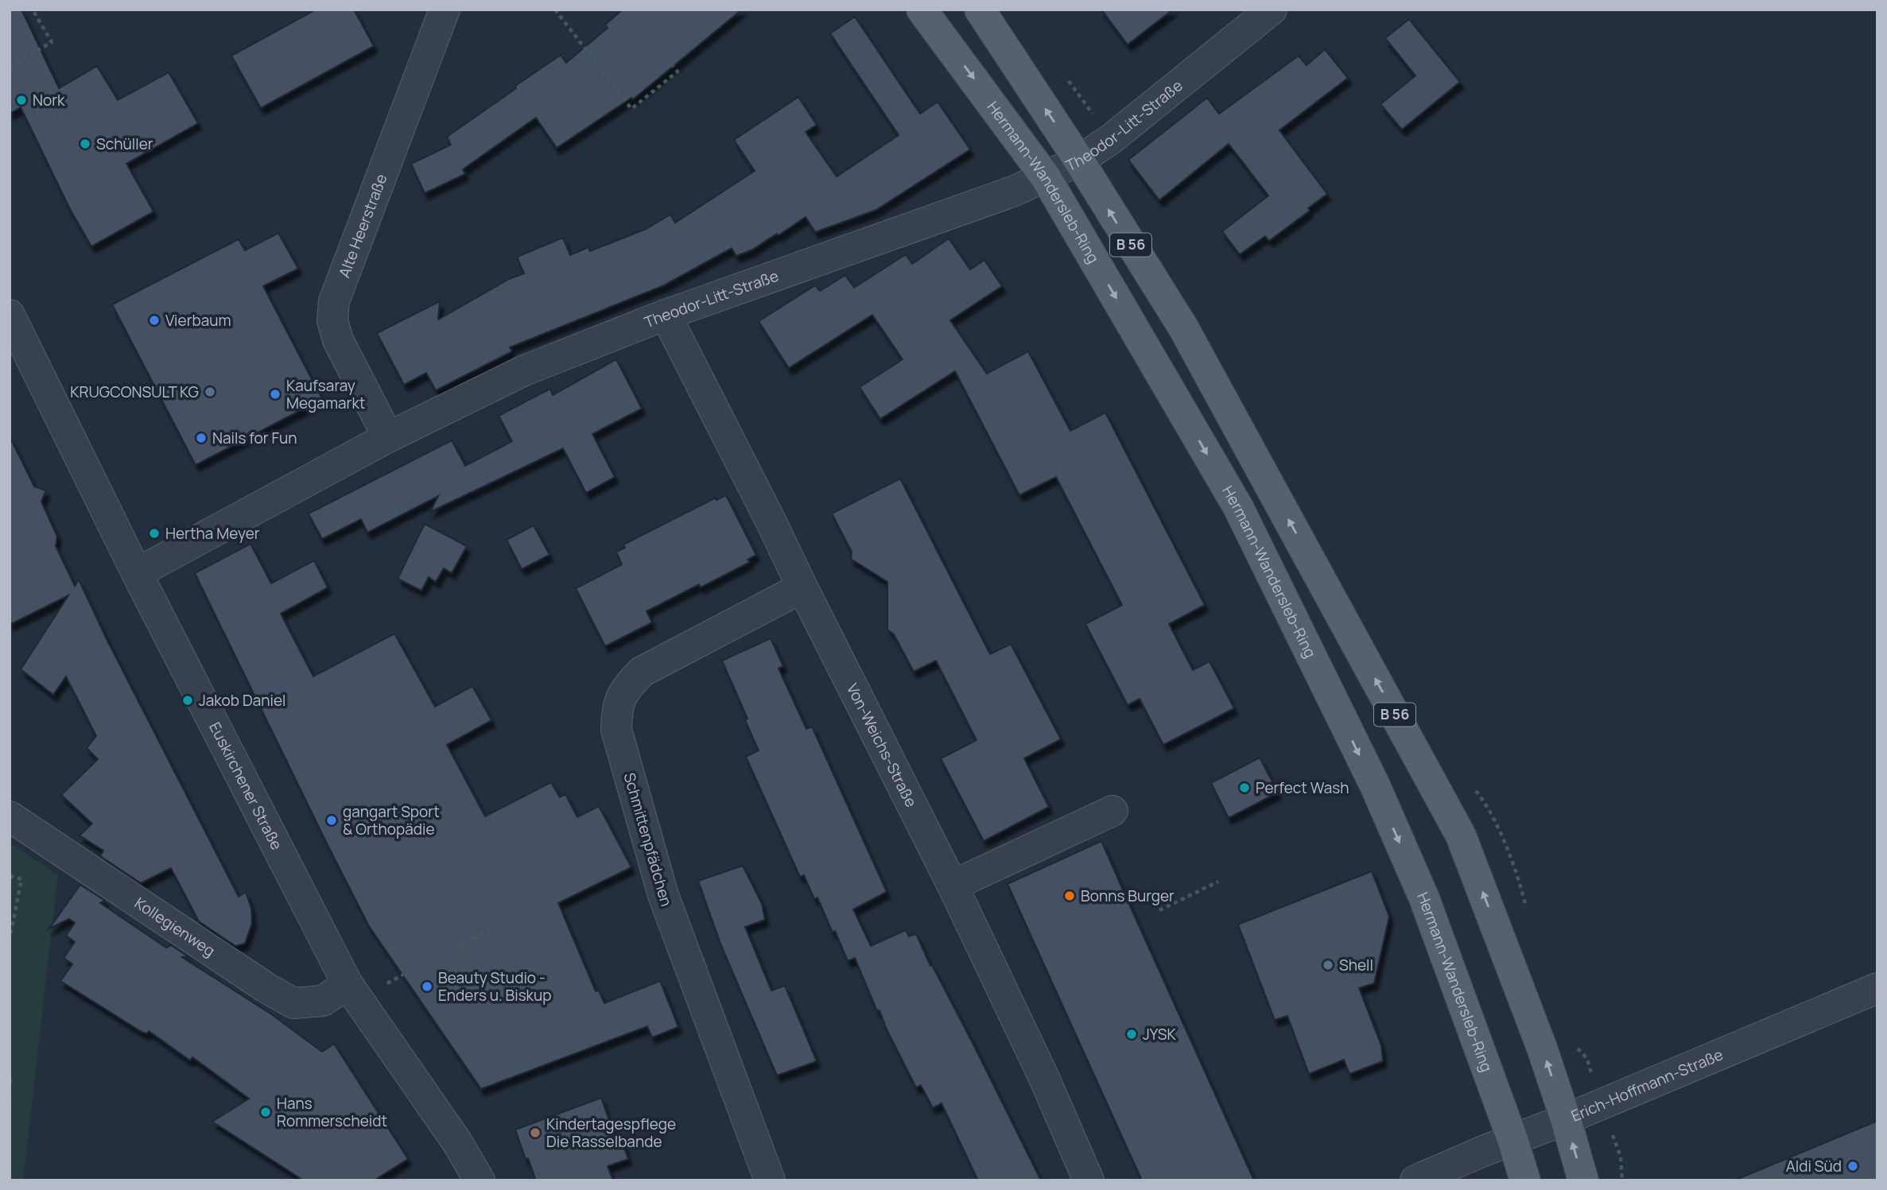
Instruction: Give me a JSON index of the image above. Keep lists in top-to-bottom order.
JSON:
{
  "streets": {
    "main road": ["Hermann-Wandersleb-Ring", "B 56"],
    "street": [
      "Theodor-Litt-Straße",
      "Alte Heerstraße",
      "Von-Weichs-Straße",
      "Euskirchener Straße",
      "Schmittenpfädchen",
      "Kollegienweg",
      "Erich-Hoffmann-Straße"
    ]
  },
  "crossings": [
    ["Theodor-Litt-Straße", "Hermann-Wandersleb-Ring"],
    ["Theodor-Litt-Straße", "Alte Heerstraße"],
    ["Theodor-Litt-Straße", "B 56"],
    ["Theodor-Litt-Straße", "Von-Weichs-Straße"],
    ["Theodor-Litt-Straße", "Euskirchener Straße"],
    ["Hermann-Wandersleb-Ring", "Erich-Hoffmann-Straße"],
    ["B 56", "Erich-Hoffmann-Straße"],
    ["Von-Weichs-Straße", "Schmittenpfädchen"],
    ["Euskirchener Straße", "Kollegienweg"]
  ],
  "places": [
    "Nork",
    "Schüller",
    "Vierbaum",
    "KRUGCONSULT KG",
    "Kaufsaray Megamarkt",
    "Nails for Fun",
    "Hertha Meyer",
    "Jakob Daniel",
    "Perfect Wash",
    "gangart Sport & Orthopädie",
    "Bonns Burger",
    "Shell",
    "Beauty Studio - Enders u. Biskup",
    "JYSK",
    "Hans Rommerscheidt",
    "Kindertagespflege Die Rasselbande",
    "Aldi Süd"
  ]
}
